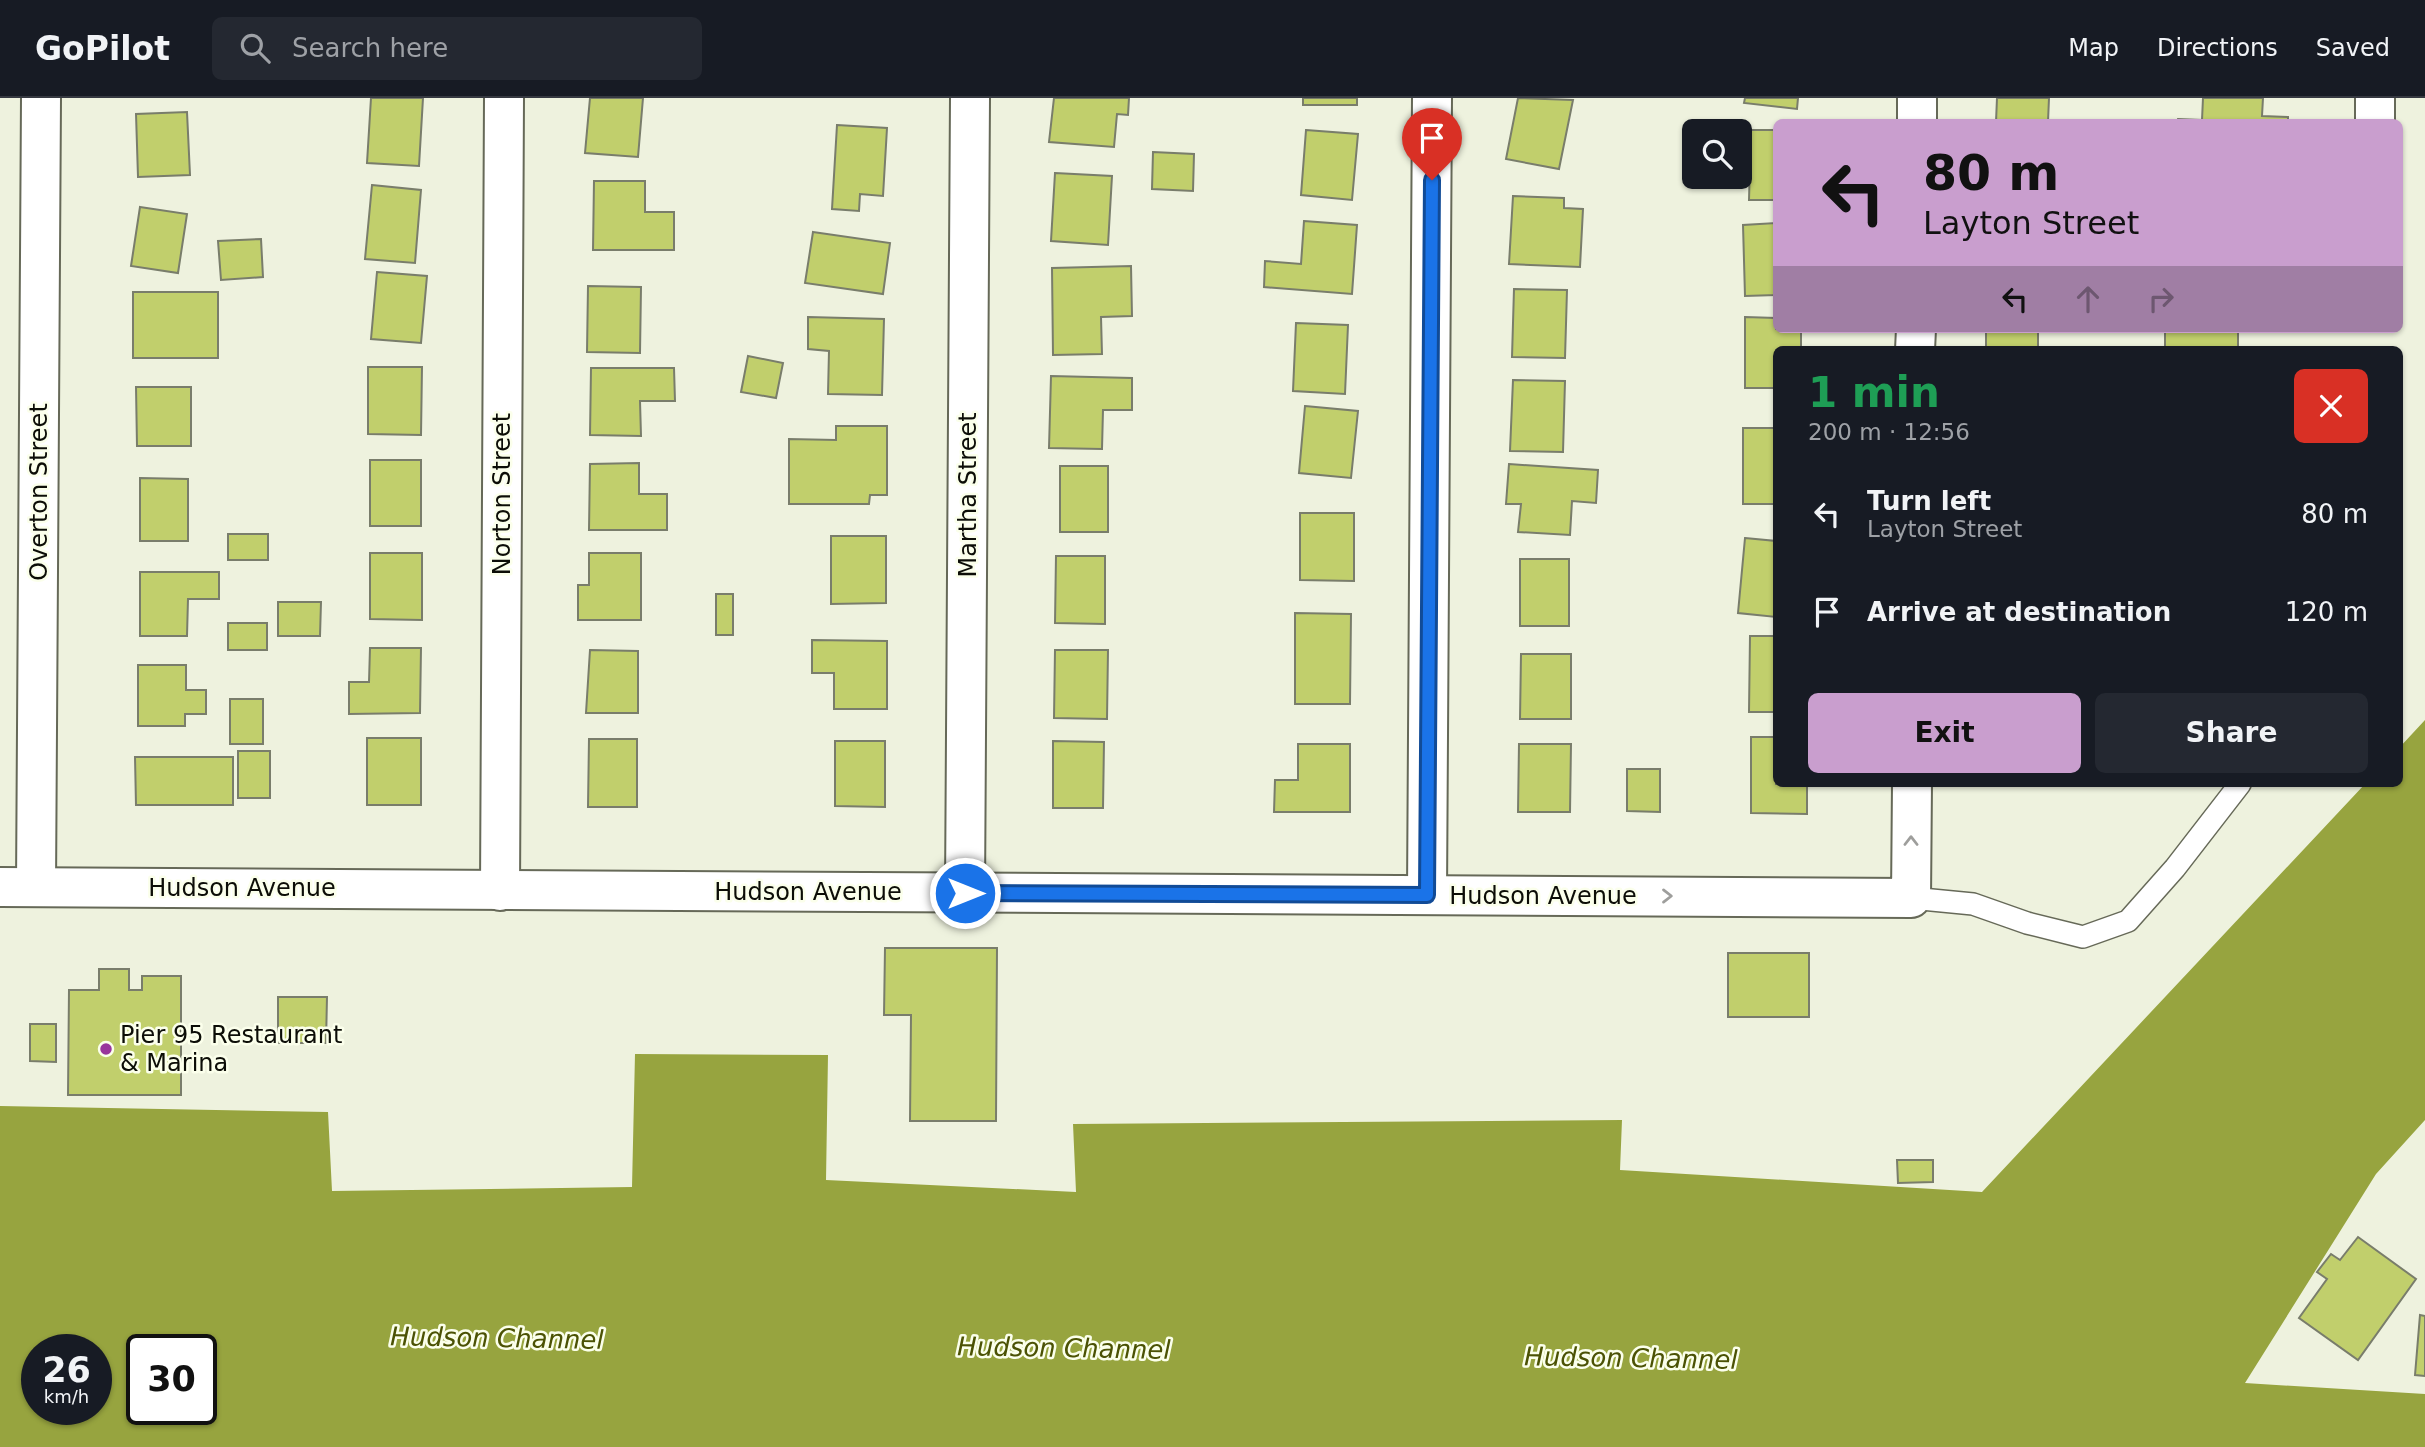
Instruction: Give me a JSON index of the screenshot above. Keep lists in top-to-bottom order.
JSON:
{
  "streets": {
    "street": [
      "Overton Street",
      "Norton Street",
      "Martha Street",
      "Hudson Avenue"
    ]
  },
  "crossings": [
    ["Overton Street", "Hudson Avenue"],
    ["Norton Street", "Hudson Avenue"],
    ["Martha Street", "Hudson Avenue"]
  ],
  "water": ["Hudson Channel"],
  "places": ["Pier 95 Restaurant & Marina"],
  "page": {
    "header": "GoPilot",
    "search": "Search here",
    "nav": ["Map", "Directions", "Saved"],
    "turn": ["80 m", "Layton Street"],
    "heading": ["1 min", "200 m · 12:56"],
    "list": [
      {
        "name": "Turn left",
        "note": "Layton Street",
        "value": "80 m"
      },
      {
        "name": "Arrive at destination",
        "value": "120 m"
      }
    ],
    "buttons": ["Exit", "Share"],
    "speed": "26 km/h",
    "limit": "30"
  }
}
